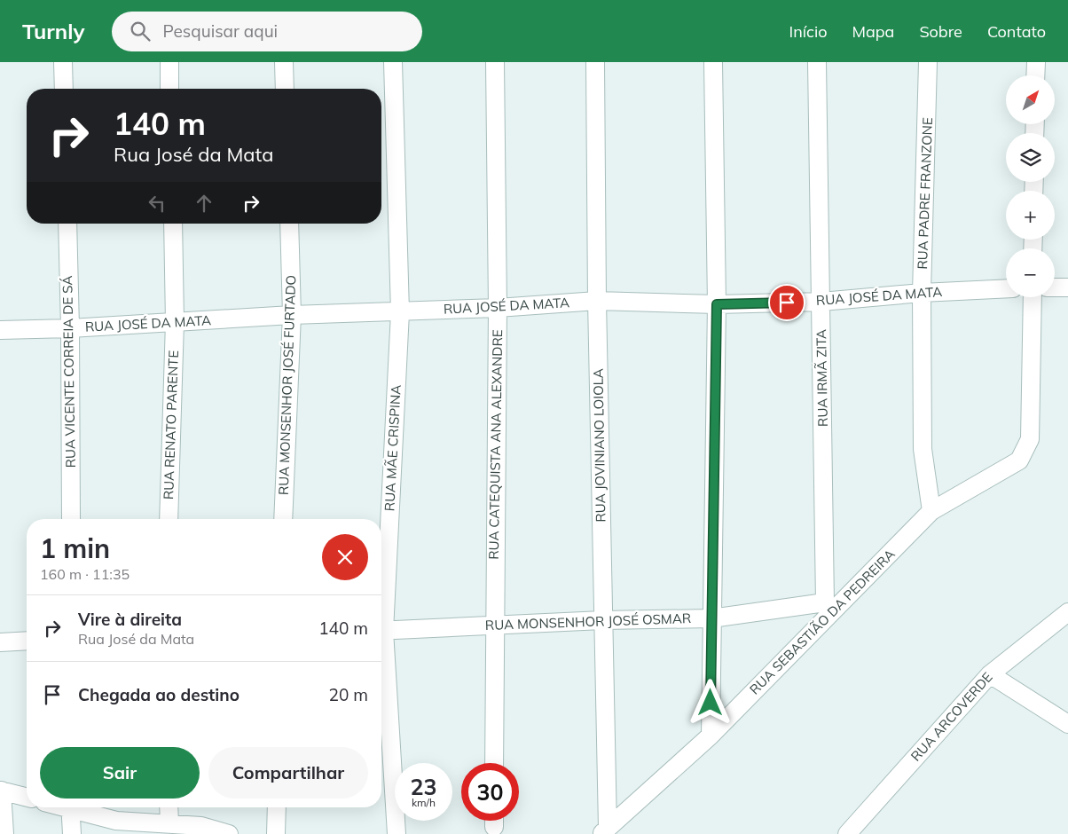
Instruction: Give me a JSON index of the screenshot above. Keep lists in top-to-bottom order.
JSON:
{
  "streets": {
    "street": [
      "RUA PADRE FRANZONE",
      "RUA JOSÉ DA MATA",
      "RUA VICENTE CORREIA DE SÁ",
      "RUA IRMÃ ZITA",
      "RUA MONSENHOR JOSÉ FURTADO",
      "RUA RENATO PARENTE",
      "RUA CATEQUISTA ANA ALEXANDRE",
      "RUA JOVINIANO LOIOLA",
      "RUA MÃE CRISPINA",
      "RUA MONSENHOR JOSÉ OSMAR",
      "RUA SEBASTIÃO DA PEDREIRA",
      "RUA ARCOVERDE"
    ]
  },
  "crossings": [
    ["RUA PADRE FRANZONE", "RUA JOSÉ DA MATA"],
    ["RUA PADRE FRANZONE", "RUA SEBASTIÃO DA PEDREIRA"],
    ["RUA JOSÉ DA MATA", "RUA VICENTE CORREIA DE SÁ"],
    ["RUA JOSÉ DA MATA", "RUA IRMÃ ZITA"],
    ["RUA JOSÉ DA MATA", "RUA MONSENHOR JOSÉ FURTADO"],
    ["RUA JOSÉ DA MATA", "RUA RENATO PARENTE"],
    ["RUA JOSÉ DA MATA", "RUA CATEQUISTA ANA ALEXANDRE"],
    ["RUA JOSÉ DA MATA", "RUA JOVINIANO LOIOLA"],
    ["RUA JOSÉ DA MATA", "RUA MÃE CRISPINA"],
    ["RUA IRMÃ ZITA", "RUA MONSENHOR JOSÉ OSMAR"],
    ["RUA IRMÃ ZITA", "RUA SEBASTIÃO DA PEDREIRA"],
    ["RUA CATEQUISTA ANA ALEXANDRE", "RUA MONSENHOR JOSÉ OSMAR"],
    ["RUA JOVINIANO LOIOLA", "RUA MONSENHOR JOSÉ OSMAR"],
    ["RUA JOVINIANO LOIOLA", "RUA SEBASTIÃO DA PEDREIRA"],
    ["RUA MONSENHOR JOSÉ OSMAR", "RUA SEBASTIÃO DA PEDREIRA"]
  ],
  "north": "top right",
  "page": {
    "header": "Turnly",
    "search": "Pesquisar aqui",
    "nav": [
      "Início",
      "Mapa",
      "Sobre",
      "Contato"
    ],
    "map_buttons": ["+", "−"],
    "turn": ["140 m", "Rua José da Mata"],
    "heading": ["1 min", "160 m · 11:35"],
    "list": [
      {
        "name": "Vire à direita",
        "note": "Rua José da Mata",
        "value": "140 m"
      },
      {
        "name": "Chegada ao destino",
        "value": "20 m"
      }
    ],
    "buttons": ["Sair", "Compartilhar"],
    "speed": "23 km/h",
    "limit": "30"
  }
}
